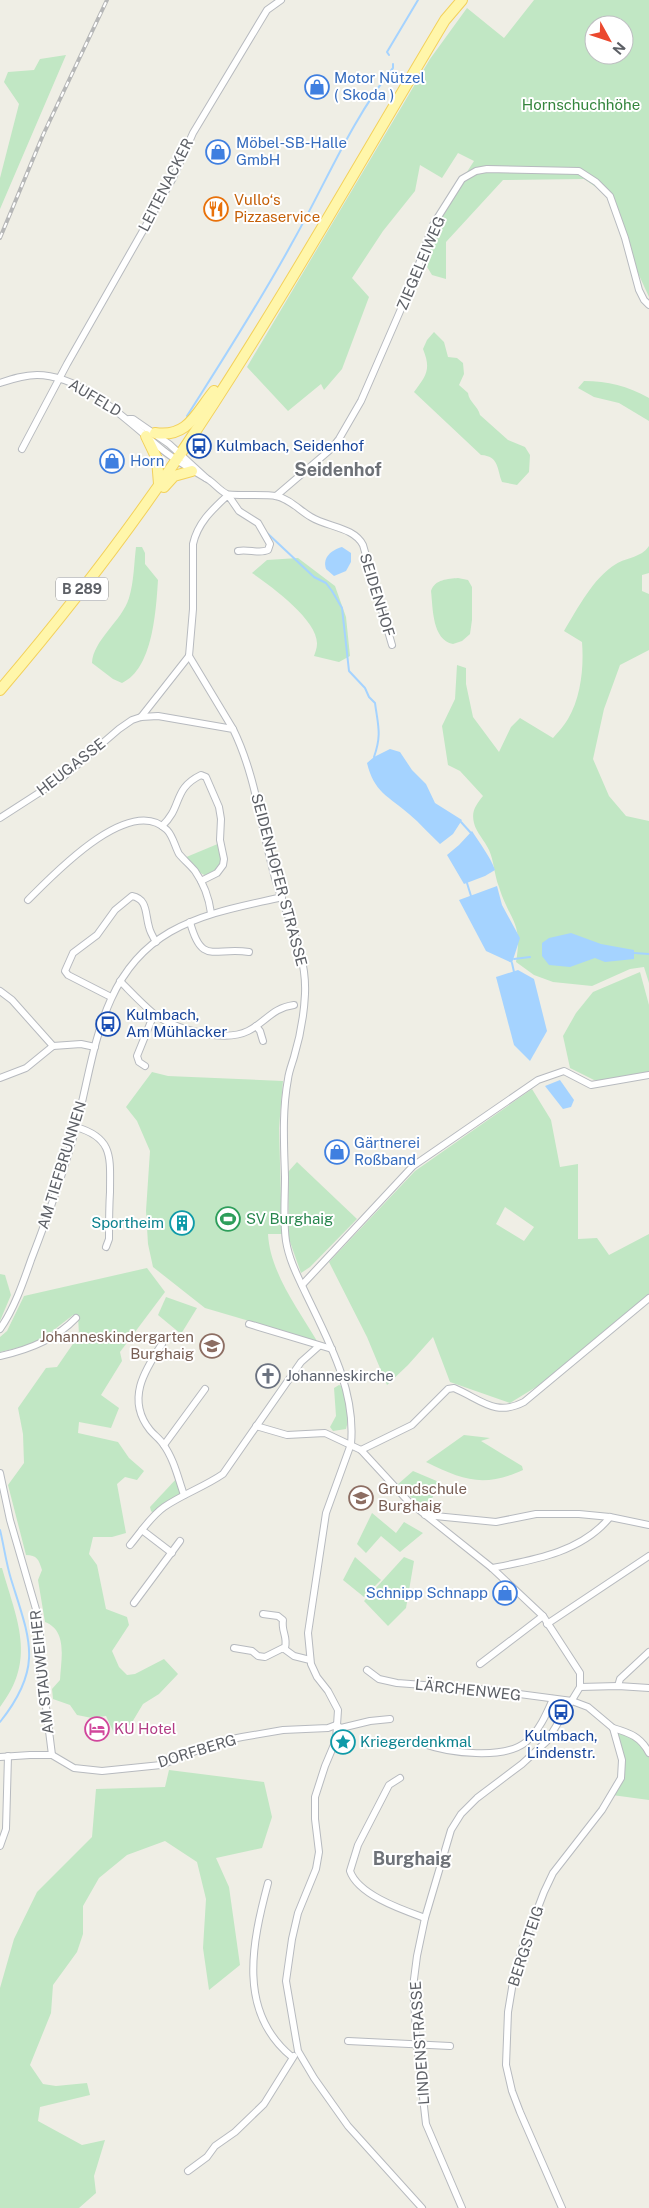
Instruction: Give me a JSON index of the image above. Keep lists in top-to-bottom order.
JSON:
{
  "streets": {
    "main road": ["B 289"],
    "street": [
      "LEITENACKER",
      "ZIEGELEIWEG",
      "AUFELD",
      "SEIDENHOF",
      "HEUGASSE",
      "SEIDENHOFER STRASSE",
      "AM TIEFBRUNNEN",
      "AM STAUWEIHER",
      "LÄRCHENWEG",
      "DORFBERG",
      "BERGSTEIG",
      "LINDENSTRASSE"
    ]
  },
  "crossings": [
    ["LEITENACKER", "AUFELD"],
    ["ZIEGELEIWEG", "SEIDENHOF"],
    ["AUFELD", "B 289"],
    ["SEIDENHOFER STRASSE", "AM TIEFBRUNNEN"],
    ["AM STAUWEIHER", "DORFBERG"],
    ["LÄRCHENWEG", "LINDENSTRASSE"]
  ],
  "districts": ["Seidenhof", "Burghaig"],
  "parks": ["Hornschuchhöhe"],
  "places": {
    "shop": [
      "Motor Nützel ( Skoda )",
      "Möbel-SB-Halle GmbH",
      "Horn",
      "Gärtnerei Roßband",
      "Schnipp Schnapp"
    ],
    "restaurant": ["Vullo‘s Pizzaservice"],
    "bus stop": ["Kulmbach, Seidenhof", "Kulmbach, Am Mühlacker", "Kulmbach, Lindenstr."],
    "sports": ["SV Burghaig"],
    "building": ["Sportheim"],
    "school or university": ["Johanneskindergarten Burghaig", "Grundschule Burghaig"],
    "church": ["Johanneskirche"],
    "hotel": ["KU Hotel"],
    "place": ["Kriegerdenkmal"]
  },
  "north": "bottom right"
}
